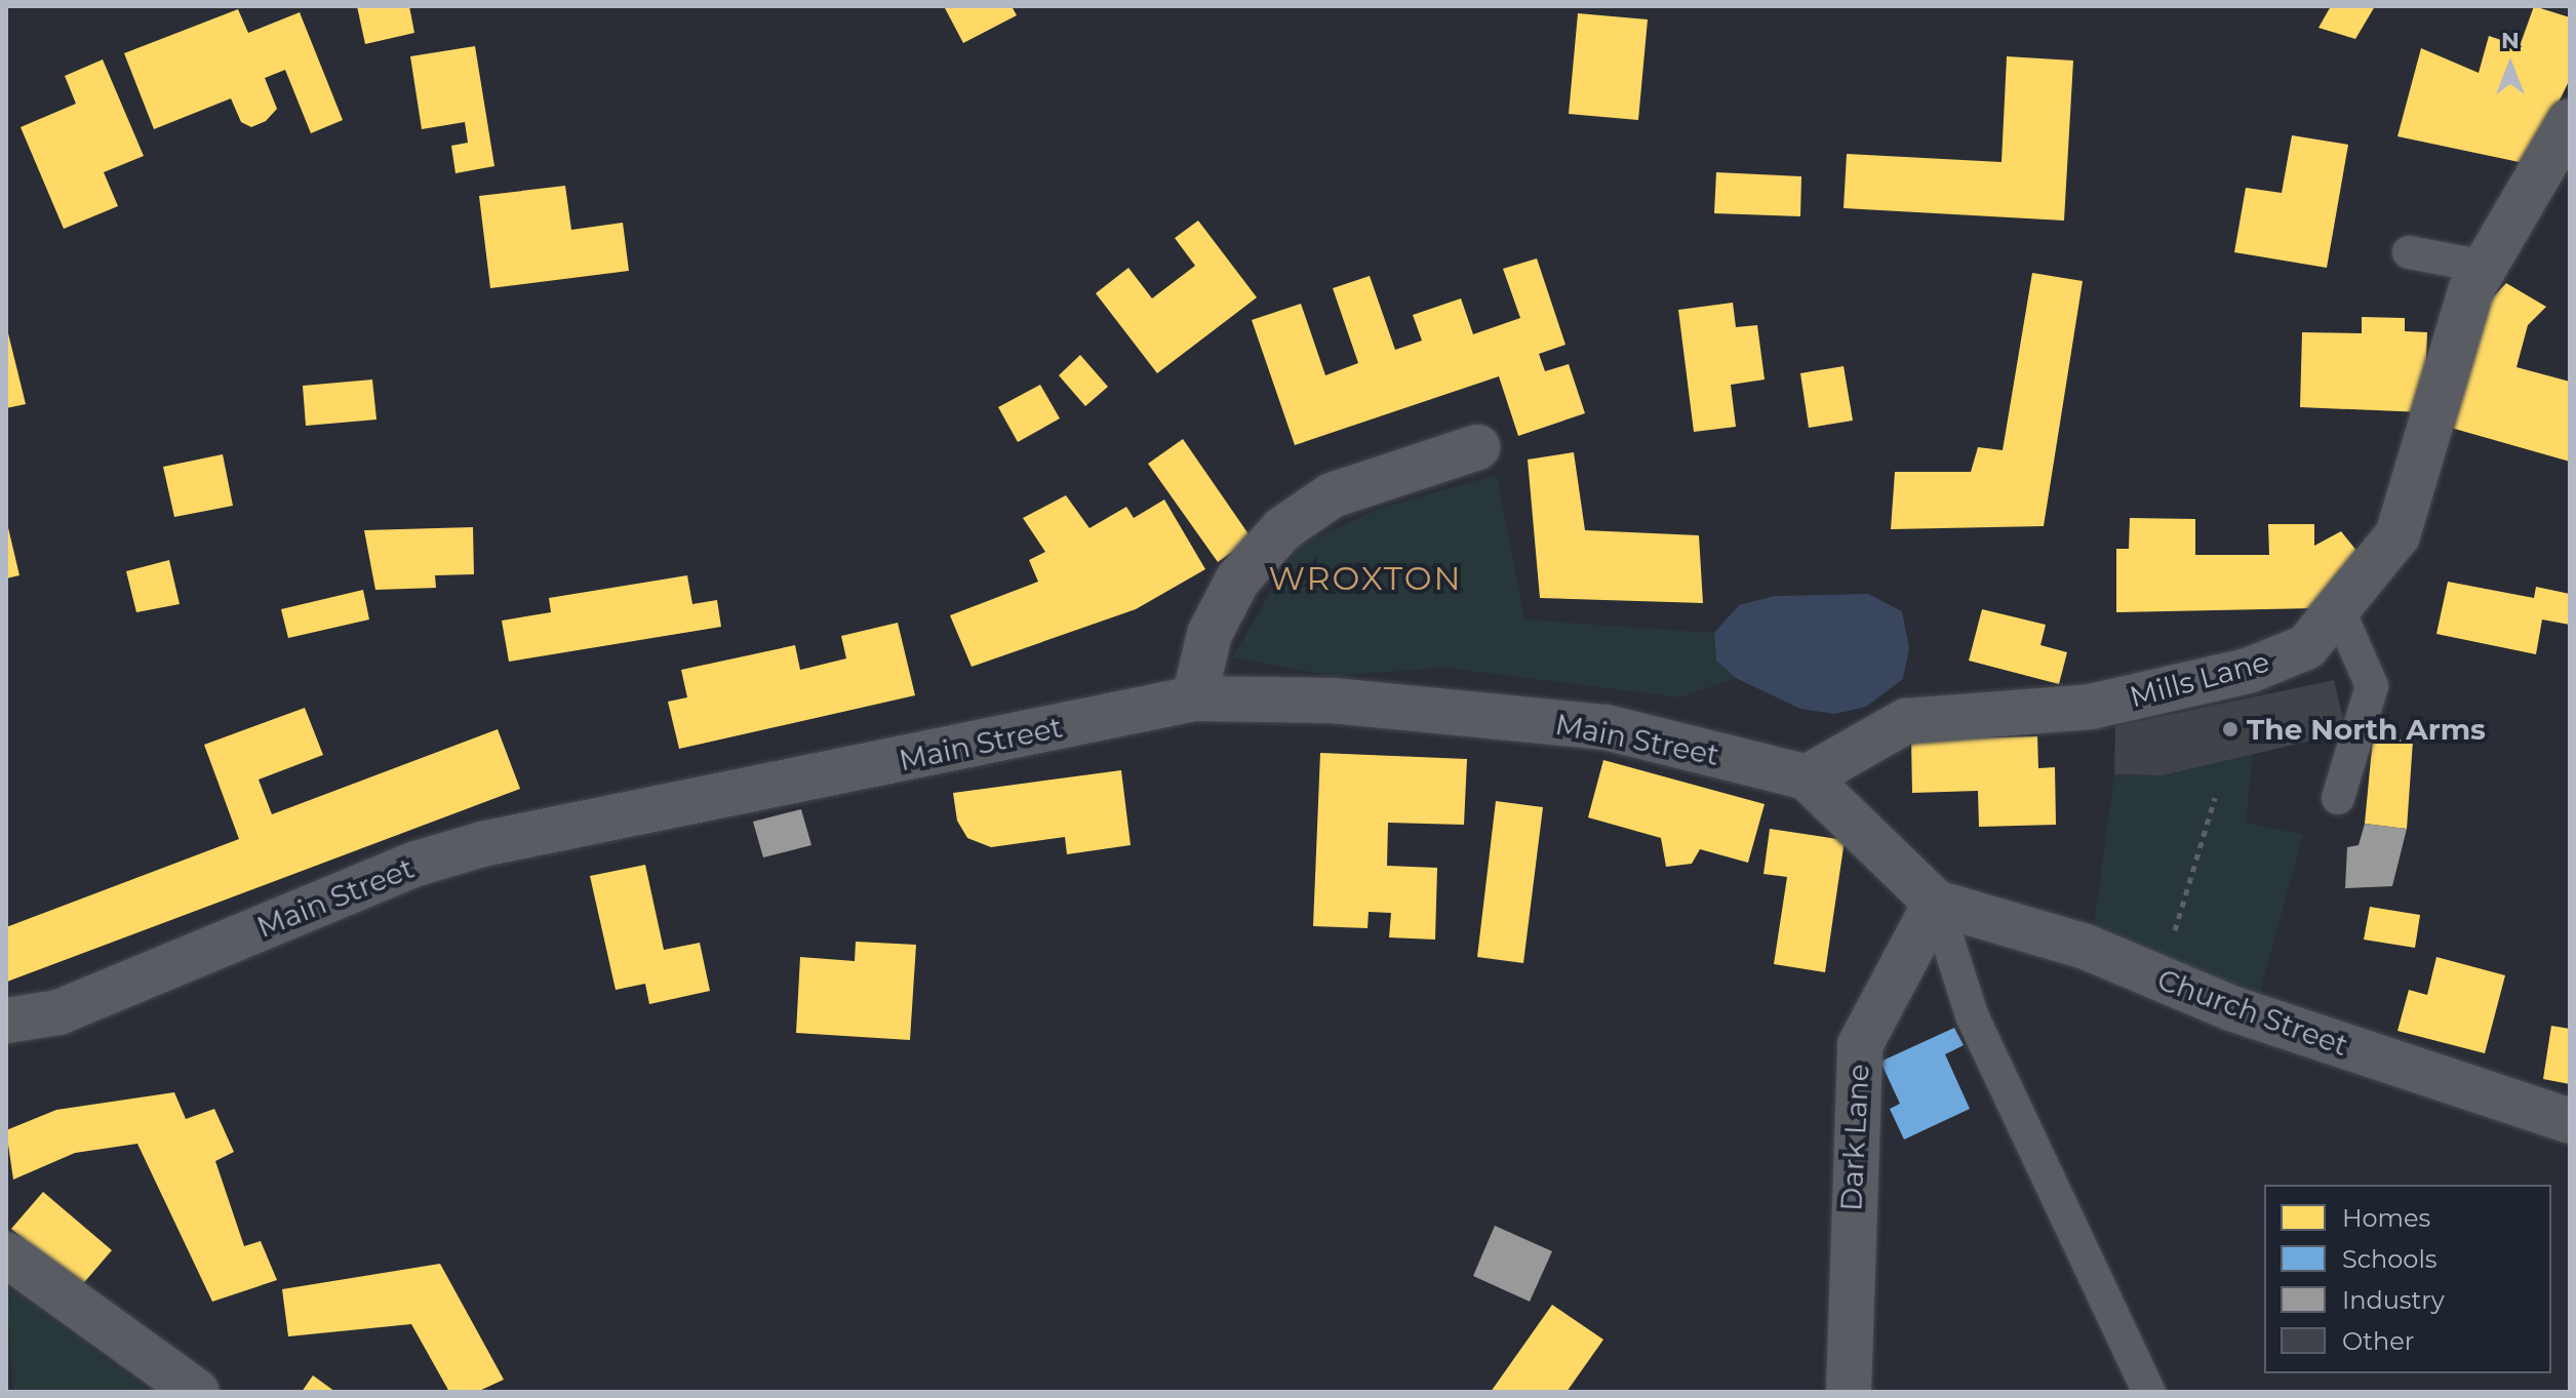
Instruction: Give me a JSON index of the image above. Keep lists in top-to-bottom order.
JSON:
{
  "streets": {
    "street": [
      "Mills Lane",
      "Main Street",
      "Church Street",
      "Dark Lane"
    ]
  },
  "crossings": [
    ["Mills Lane", "Main Street"],
    ["Church Street", "Dark Lane"]
  ],
  "districts": ["WROXTON"],
  "places": ["The North Arms"],
  "legend": [
    "Homes",
    "Schools",
    "Industry",
    "Other"
  ],
  "north": "top"
}
